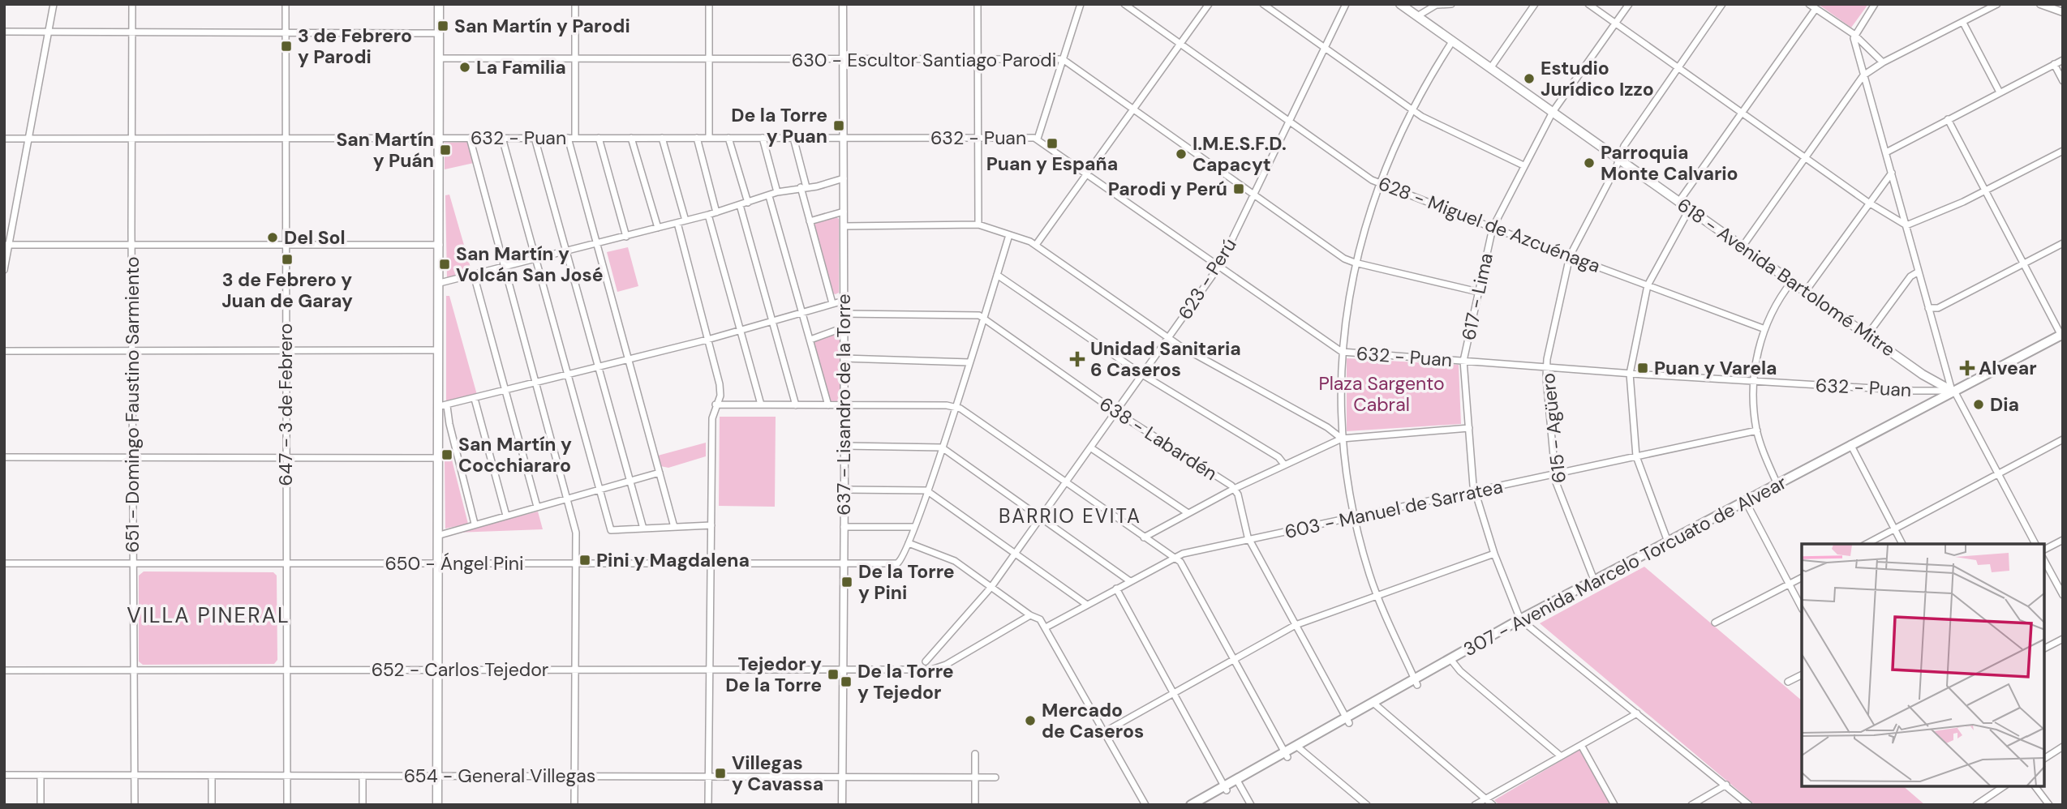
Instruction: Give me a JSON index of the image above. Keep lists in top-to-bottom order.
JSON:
{
  "streets": {
    "main road": ["618 - Avenida Bartolomé Mitre", "307 - Avenida Marcelo Torcuato de Alvear"],
    "street": [
      "630 - Escultor Santiago Parodi",
      "632 - Puan",
      "628 - Miguel de Azcuénaga",
      "623 - Perú",
      "617 - Lima",
      "651 - Domingo Faustino Sarmiento",
      "647 - 3 de Febrero",
      "637 - Lisandro de la Torre",
      "615 - Agüero",
      "638 - Labardén",
      "603 - Manuel de Sarratea",
      "650 - Ángel Pini",
      "652 - Carlos Tejedor",
      "654 - General Villegas"
    ]
  },
  "crossings": [
    ["630 - Escultor Santiago Parodi", "623 - Perú"],
    ["630 - Escultor Santiago Parodi", "617 - Lima"],
    ["630 - Escultor Santiago Parodi", "637 - Lisandro de la Torre"],
    ["632 - Puan", "618 - Avenida Bartolomé Mitre"],
    ["632 - Puan", "623 - Perú"],
    ["632 - Puan", "617 - Lima"],
    ["632 - Puan", "651 - Domingo Faustino Sarmiento"],
    ["632 - Puan", "647 - 3 de Febrero"],
    ["632 - Puan", "637 - Lisandro de la Torre"],
    ["632 - Puan", "615 - Agüero"],
    ["632 - Puan", "307 - Avenida Marcelo Torcuato de Alvear"],
    ["628 - Miguel de Azcuénaga", "623 - Perú"],
    ["628 - Miguel de Azcuénaga", "617 - Lima"],
    ["628 - Miguel de Azcuénaga", "615 - Agüero"],
    ["618 - Avenida Bartolomé Mitre", "617 - Lima"],
    ["618 - Avenida Bartolomé Mitre", "615 - Agüero"],
    ["618 - Avenida Bartolomé Mitre", "307 - Avenida Marcelo Torcuato de Alvear"],
    ["623 - Perú", "638 - Labardén"],
    ["617 - Lima", "603 - Manuel de Sarratea"],
    ["617 - Lima", "307 - Avenida Marcelo Torcuato de Alvear"],
    ["651 - Domingo Faustino Sarmiento", "650 - Ángel Pini"],
    ["651 - Domingo Faustino Sarmiento", "652 - Carlos Tejedor"],
    ["651 - Domingo Faustino Sarmiento", "654 - General Villegas"],
    ["647 - 3 de Febrero", "650 - Ángel Pini"],
    ["647 - 3 de Febrero", "652 - Carlos Tejedor"],
    ["647 - 3 de Febrero", "654 - General Villegas"],
    ["637 - Lisandro de la Torre", "638 - Labardén"],
    ["637 - Lisandro de la Torre", "650 - Ángel Pini"],
    ["637 - Lisandro de la Torre", "652 - Carlos Tejedor"],
    ["637 - Lisandro de la Torre", "654 - General Villegas"],
    ["615 - Agüero", "603 - Manuel de Sarratea"],
    ["615 - Agüero", "307 - Avenida Marcelo Torcuato de Alvear"],
    ["638 - Labardén", "603 - Manuel de Sarratea"],
    ["638 - Labardén", "307 - Avenida Marcelo Torcuato de Alvear"]
  ],
  "districts": ["BARRIO EVITA", "VILLA PINERAL"],
  "parks": ["Plaza Sargento Cabral"],
  "places": {
    "transit": [
      "San Martín y Parodi",
      "3 de Febrero y Parodi",
      "De la Torre y Puan",
      "Puan y España",
      "San Martín y Puán",
      "Parodi y Perú",
      "3 de Febrero y Juan de Garay",
      "San Martín y Volcán San José",
      "Puan y Varela",
      "San Martín y Cocchiararo",
      "Pini y Magdalena",
      "De la Torre y Pini",
      "Tejedor y De la Torre",
      "De la Torre y Tejedor",
      "Villegas y Cavassa"
    ],
    "other": [
      "La Familia",
      "Estudio Jurídico Izzo",
      "I.M.E.S.F.D. Capacyt",
      "Parroquia Monte Calvario",
      "Del Sol",
      "Dia",
      "Mercado de Caseros"
    ],
    "health": ["Unidad Sanitaria 6 Caseros", "Alvear"]
  }
}
